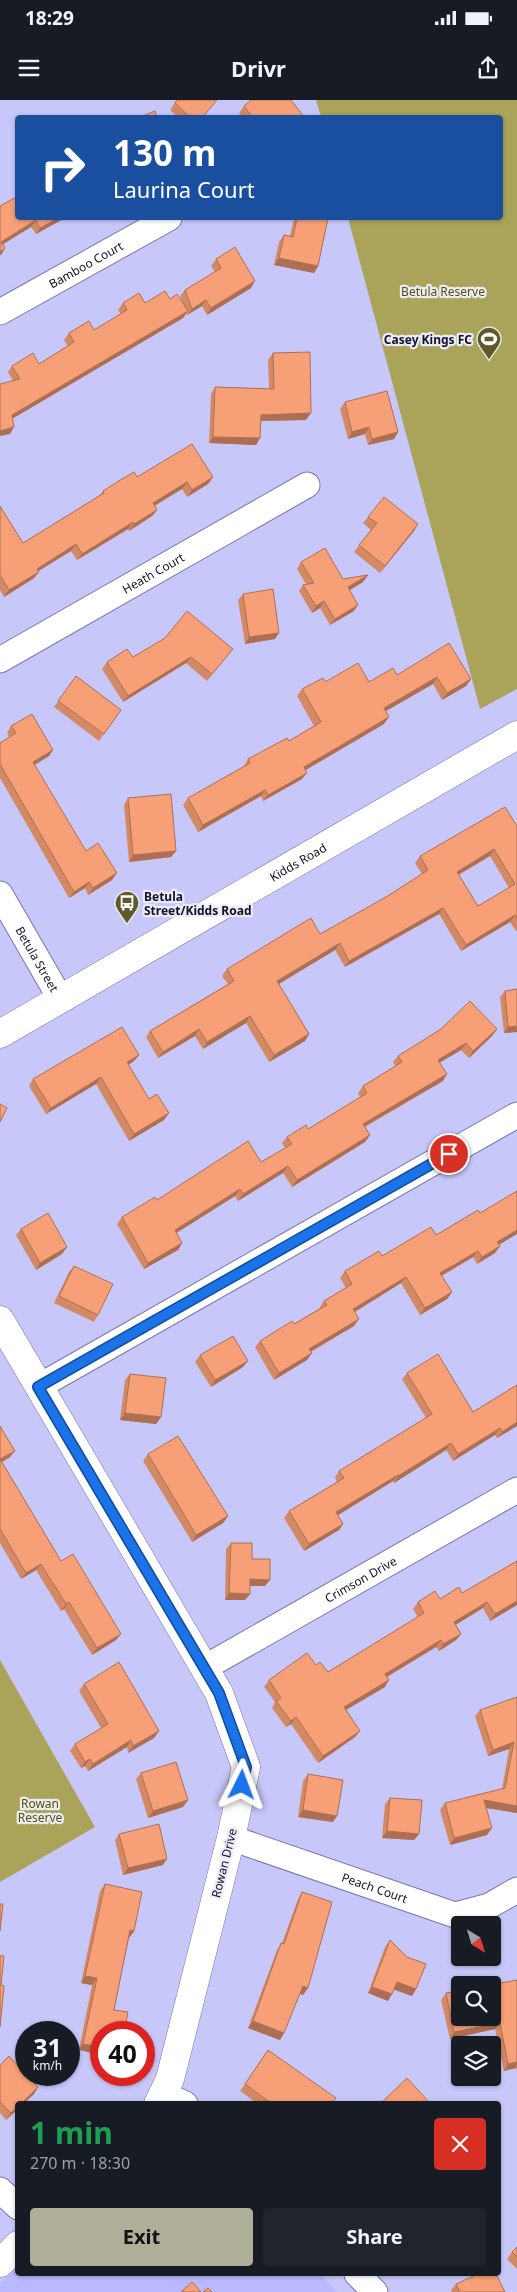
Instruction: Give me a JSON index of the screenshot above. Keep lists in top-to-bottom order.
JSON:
{
  "streets": {
    "street": [
      "Bamboo Court",
      "Heath Court",
      "Kidds Road",
      "Betula Street",
      "Crimson Drive",
      "Rowan Drive",
      "Peach Court"
    ]
  },
  "crossings": [
    ["Kidds Road", "Betula Street"],
    ["Crimson Drive", "Rowan Drive"],
    ["Rowan Drive", "Peach Court"]
  ],
  "parks": ["Betula Reserve", "Rowan Reserve"],
  "places": {
    "sports": ["Casey Kings FC"],
    "bus stop": ["Betula Street/Kidds Road"]
  },
  "north": "bottom right",
  "page": {
    "status": "18:29",
    "header": "Drivr",
    "turn": ["130 m", "Laurina Court"],
    "speed": "31 km/h",
    "limit": "40",
    "heading": ["1 min", "270 m · 18:30"],
    "buttons": ["Exit", "Share"]
  }
}
